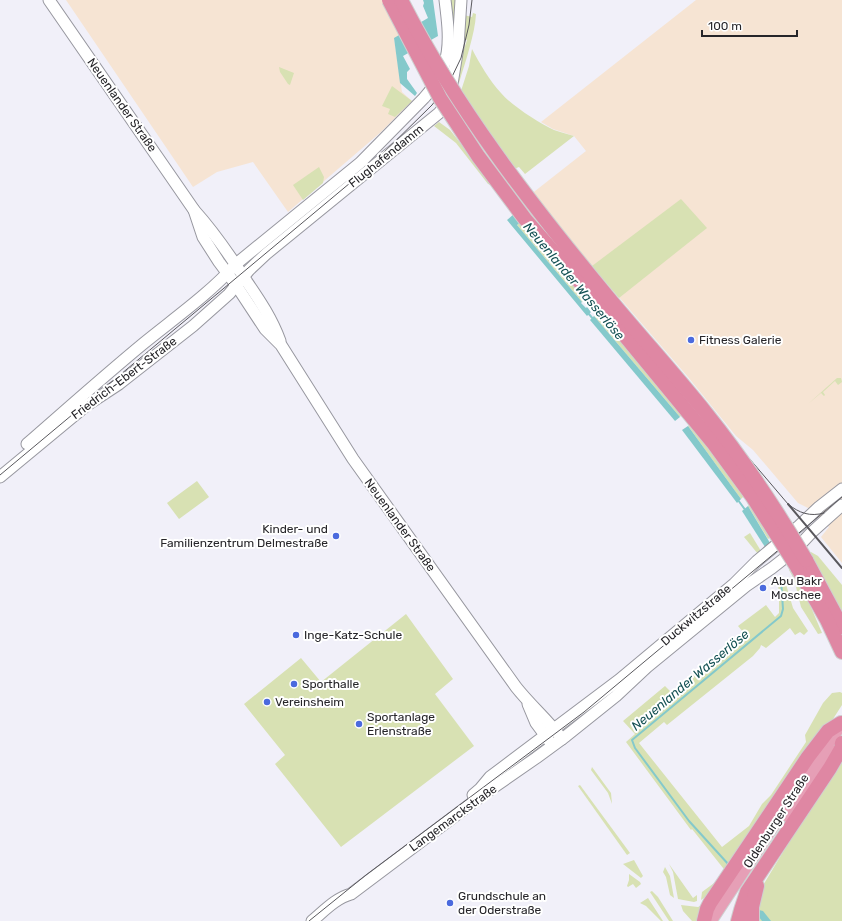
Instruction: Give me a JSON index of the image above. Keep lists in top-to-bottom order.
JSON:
{
  "streets": {
    "highway": ["Oldenburger Straße"],
    "main road": [
      "Neuenlander Straße",
      "Flughafendamm",
      "Friedrich-Ebert-Straße",
      "Duckwitzstraße",
      "Langemarckstraße"
    ]
  },
  "crossings": [
    ["Neuenlander Straße", "Flughafendamm"],
    ["Neuenlander Straße", "Friedrich-Ebert-Straße"],
    ["Neuenlander Straße", "Duckwitzstraße"],
    ["Neuenlander Straße", "Langemarckstraße"],
    ["Flughafendamm", "Friedrich-Ebert-Straße"],
    ["Duckwitzstraße", "Langemarckstraße"]
  ],
  "water": ["Neuenlander Wasserlöse"],
  "places": [
    "Fitness Galerie",
    "Kinder- und Familienzentrum Delmestraße",
    "Abu Bakr Moschee",
    "Inge-Katz-Schule",
    "Sporthalle",
    "Vereinsheim",
    "Sportanlage Erlenstraße",
    "Grundschule an der Oderstraße"
  ],
  "scale_bar": "100 m"
}
